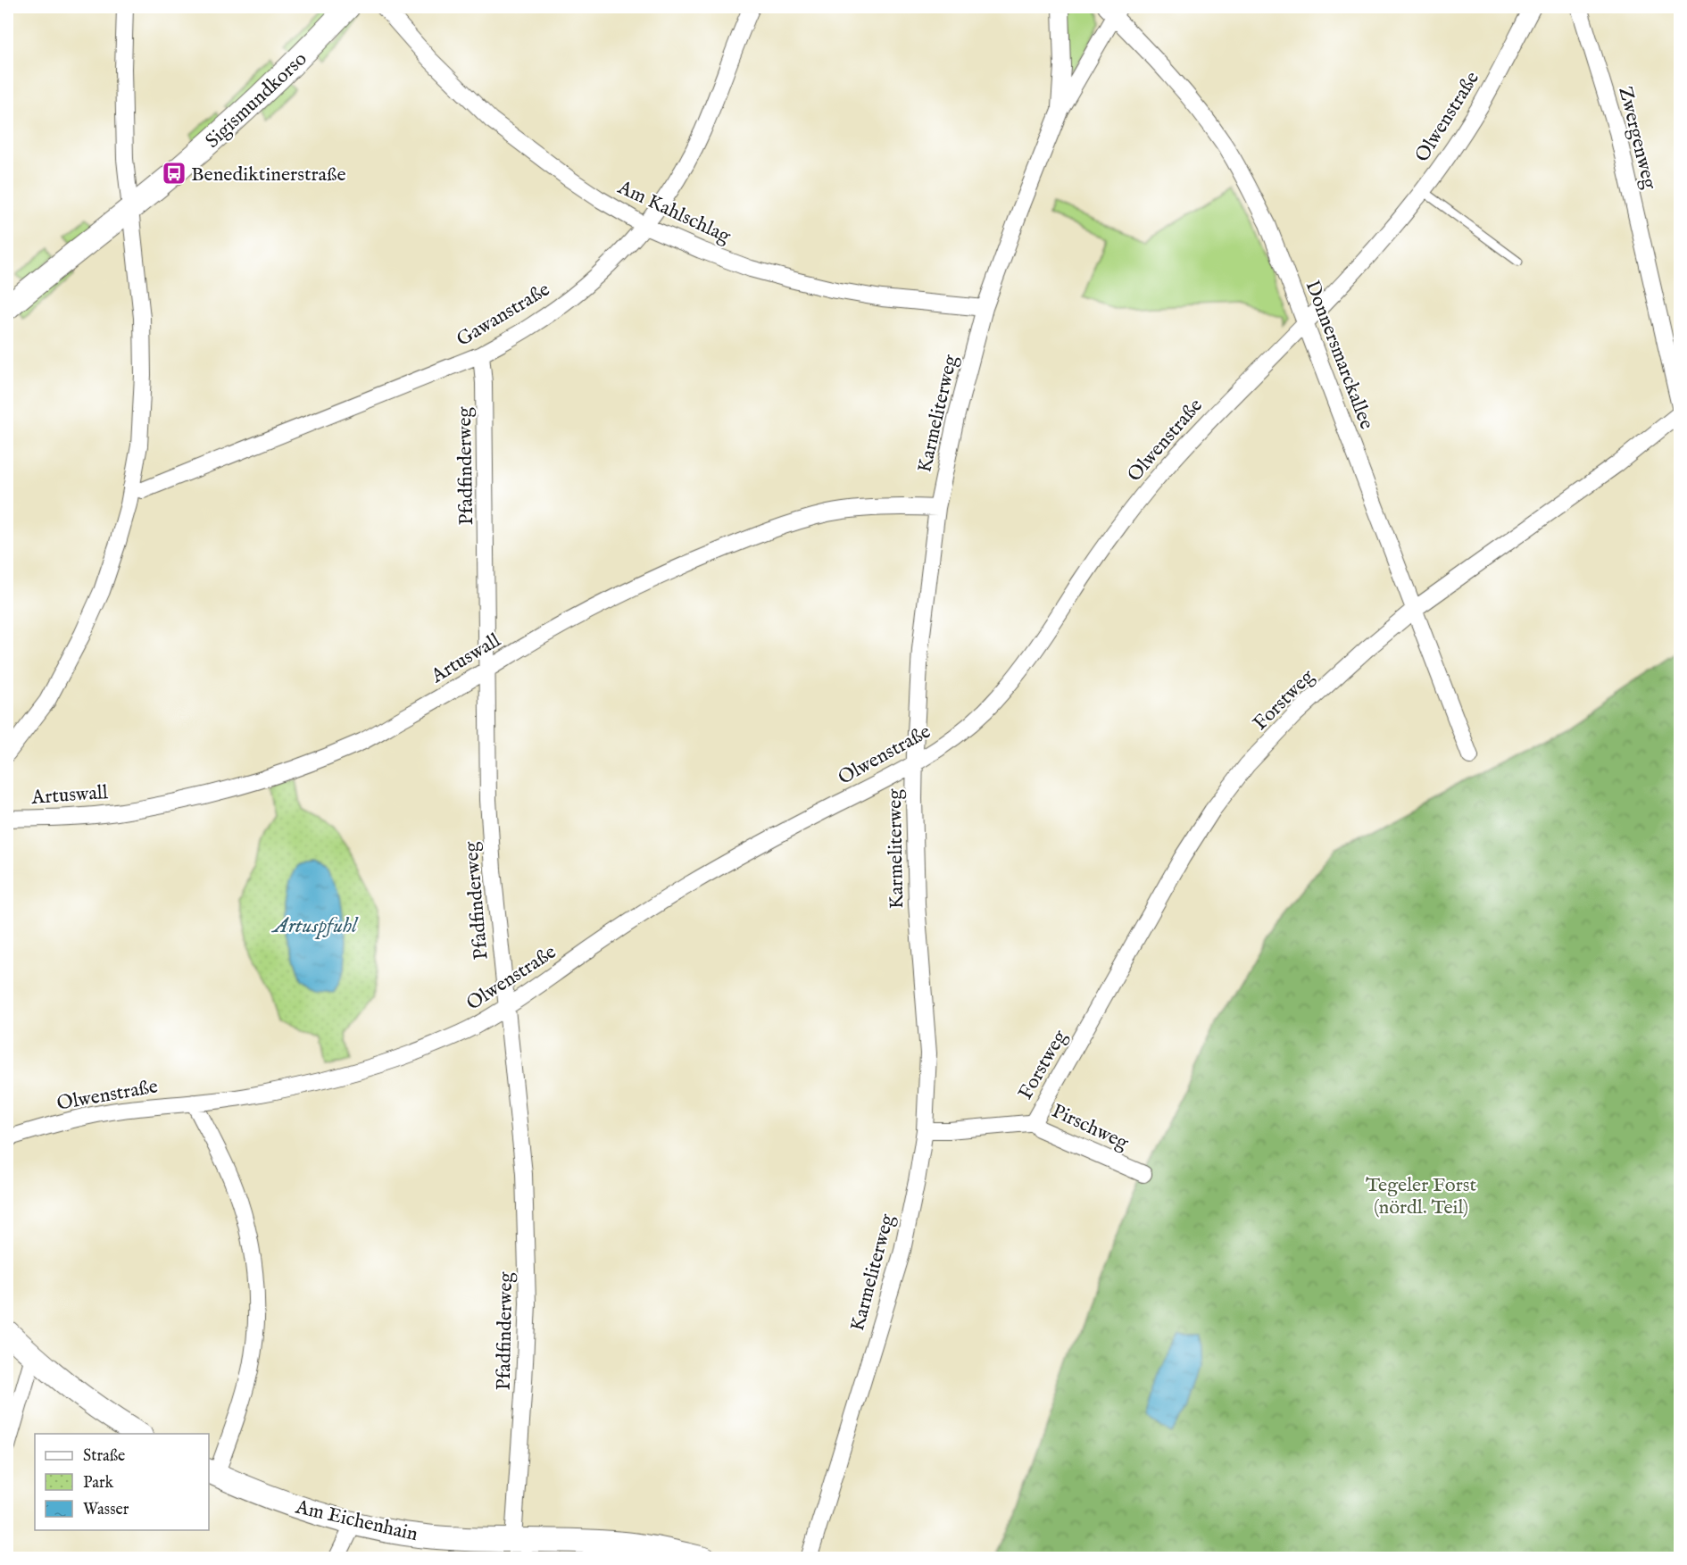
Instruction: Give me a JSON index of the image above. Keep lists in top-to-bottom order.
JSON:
{
  "streets": {
    "street": [
      "Sigismundkorso",
      "Olwenstraße",
      "Zwergenweg",
      "Am Kahlschlag",
      "Gawanstraße",
      "Donnersmarckallee",
      "Karmeliterweg",
      "Pfadfinderweg",
      "Artuswall",
      "Forstweg",
      "Pirschweg",
      "Am Eichenhain"
    ]
  },
  "crossings": [
    ["Olwenstraße", "Donnersmarckallee"],
    ["Olwenstraße", "Karmeliterweg"],
    ["Olwenstraße", "Pfadfinderweg"],
    ["Am Kahlschlag", "Gawanstraße"],
    ["Am Kahlschlag", "Karmeliterweg"],
    ["Gawanstraße", "Pfadfinderweg"],
    ["Donnersmarckallee", "Karmeliterweg"],
    ["Donnersmarckallee", "Forstweg"],
    ["Karmeliterweg", "Artuswall"],
    ["Karmeliterweg", "Pirschweg"],
    ["Pfadfinderweg", "Artuswall"],
    ["Pfadfinderweg", "Am Eichenhain"],
    ["Forstweg", "Pirschweg"]
  ],
  "water": ["Artuspfuhl"],
  "parks": ["Tegeler Forst (nördl. Teil)"],
  "places": {
    "bus stop": ["Benediktinerstraße"]
  },
  "legend": ["Straße", "Park", "Wasser"]
}
